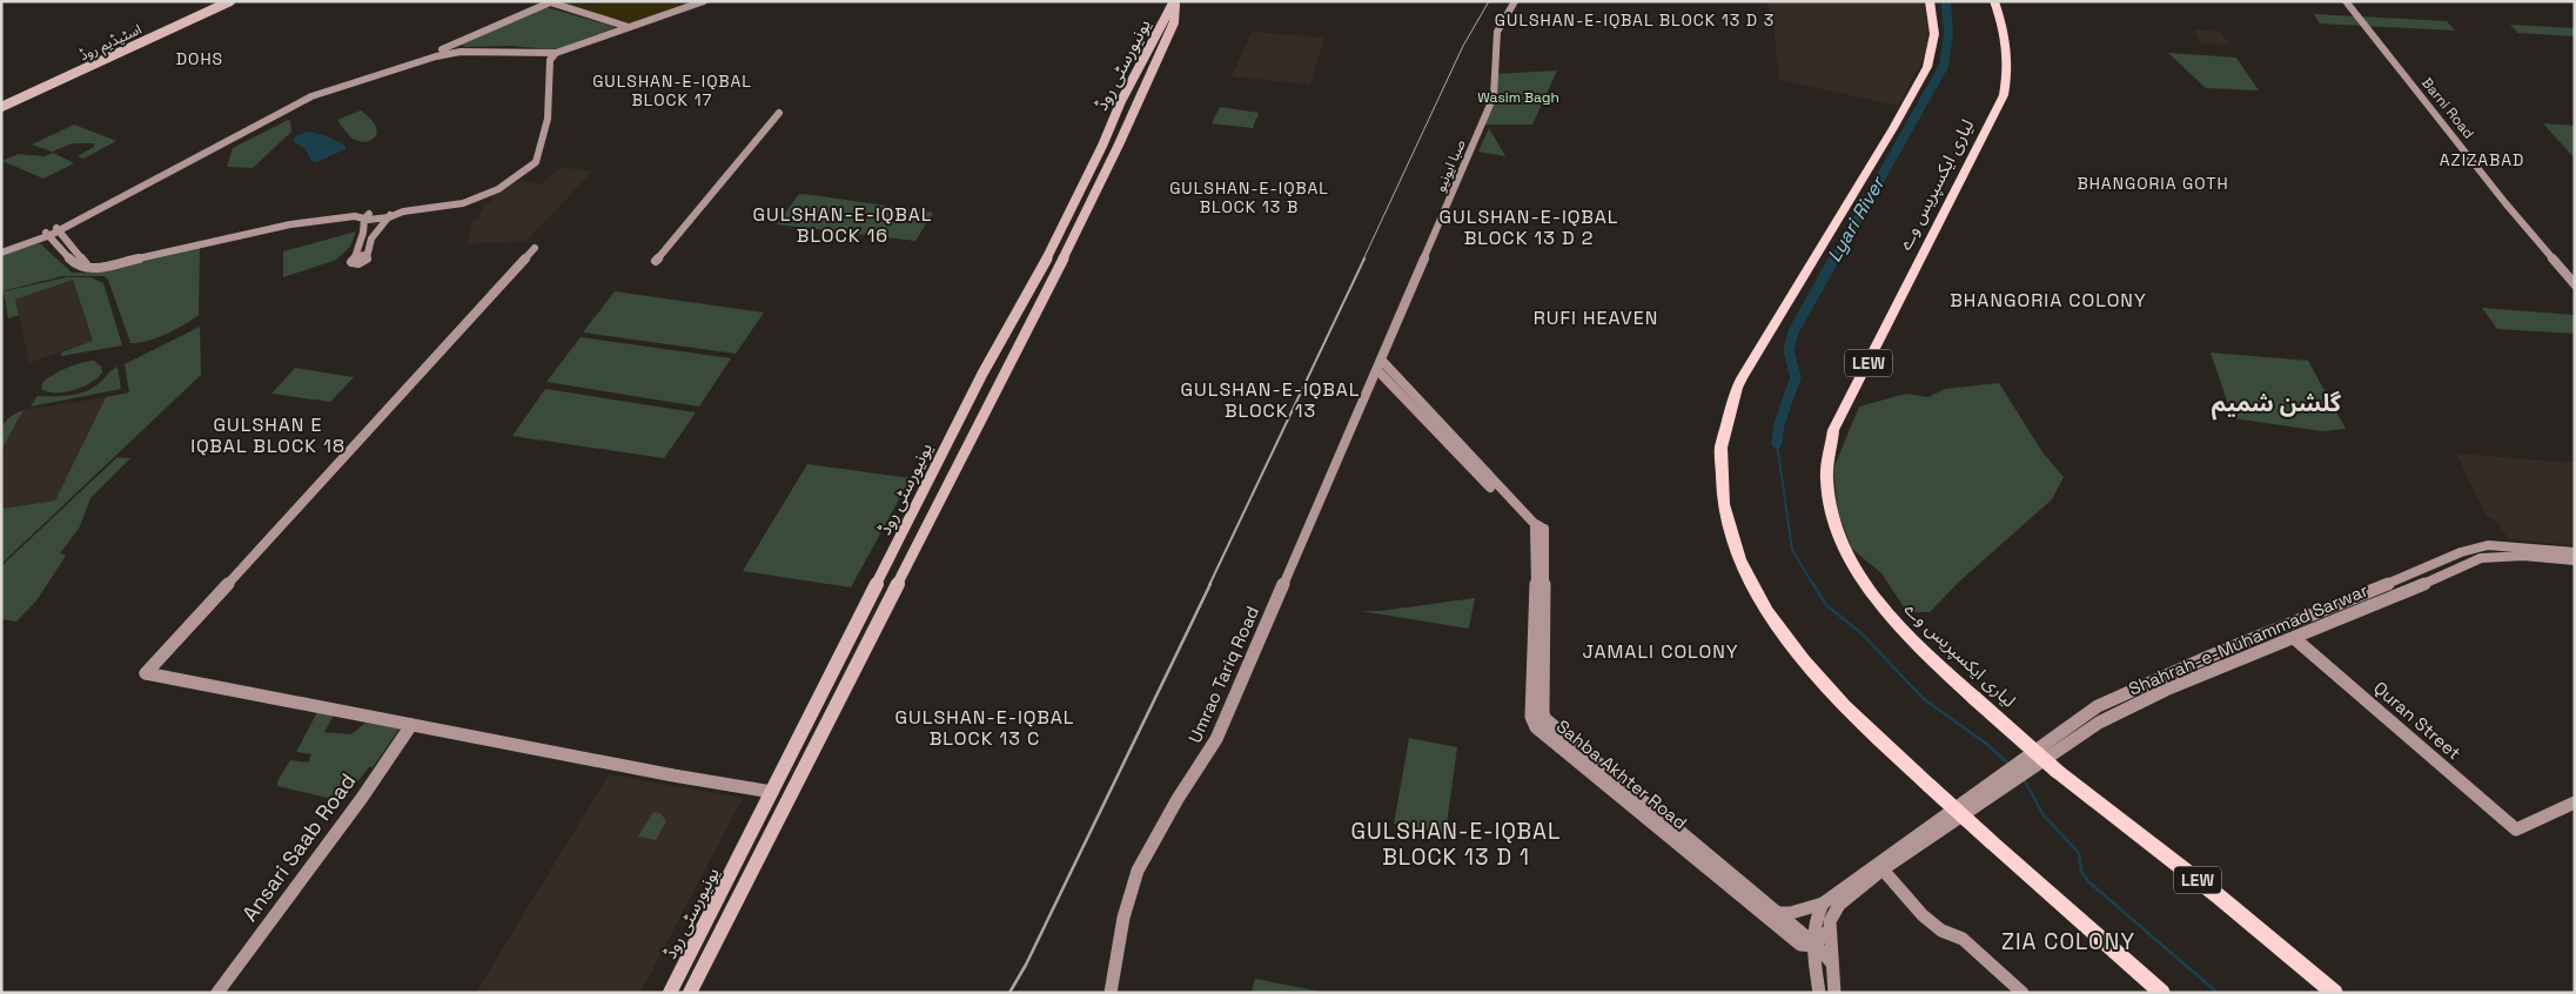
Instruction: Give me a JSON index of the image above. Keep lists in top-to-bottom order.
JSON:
{
  "streets": {
    "highway": ["لیاری ایکسپریس وے", "LEW"],
    "main road": ["اسٹیڈیم روڈ", "یونیورسٹی روڈ"],
    "street": [
      "Barni Road",
      "صبا ایونیو",
      "Shahrah-e-Muhammad Sarwar",
      "Umrao Tariq Road",
      "Quran Street",
      "Sahba Akhter Road",
      "Ansari Saab Road"
    ]
  },
  "crossings": [
    ["صبا ایونیو", "Umrao Tariq Road"],
    ["Shahrah-e-Muhammad Sarwar", "Quran Street"],
    ["Shahrah-e-Muhammad Sarwar", "Sahba Akhter Road"]
  ],
  "districts": [
    "GULSHAN-E-IQBAL BLOCK 13 D 3",
    "DOHS",
    "GULSHAN-E-IQBAL BLOCK 17",
    "AZIZABAD",
    "BHANGORIA GOTH",
    "GULSHAN-E-IQBAL BLOCK 13 B",
    "GULSHAN-E-IQBAL BLOCK 16",
    "GULSHAN-E-IQBAL BLOCK 13 D 2",
    "BHANGORIA COLONY",
    "RUFI HEAVEN",
    "GULSHAN-E-IQBAL BLOCK 13",
    "گلشن شمیم",
    "GULSHAN E IQBAL BLOCK 18",
    "JAMALI COLONY",
    "GULSHAN-E-IQBAL BLOCK 13 C",
    "GULSHAN-E-IQBAL BLOCK 13 D 1",
    "ZIA COLONY"
  ],
  "water": ["Lyari River"],
  "parks": ["Wasim Bagh"]
}
